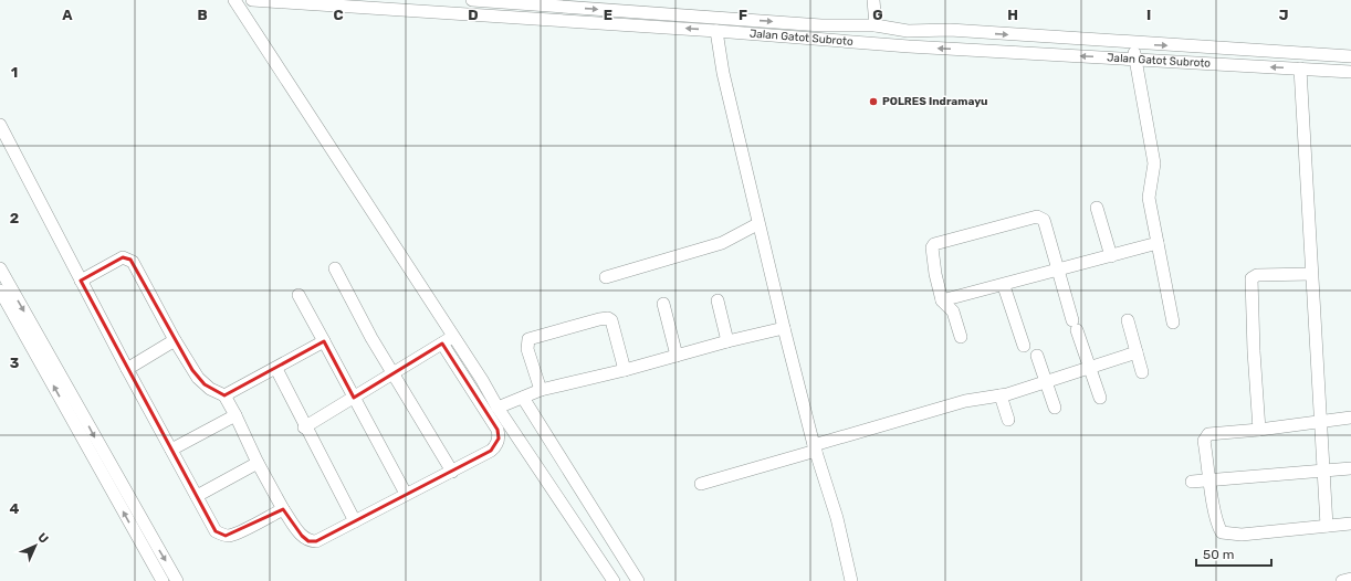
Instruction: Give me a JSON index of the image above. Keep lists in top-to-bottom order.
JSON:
{
  "streets": {
    "street": ["Jalan Gatot Subroto"]
  },
  "places": ["POLRES Indramayu"],
  "scale_bar": "50 m",
  "north": "top right",
  "grid": {
    "columns": [
      "A",
      "B",
      "C",
      "D",
      "E",
      "F",
      "G",
      "H",
      "I",
      "J"
    ],
    "rows": [
      "1",
      "2",
      "3",
      "4"
    ]
  }
}
